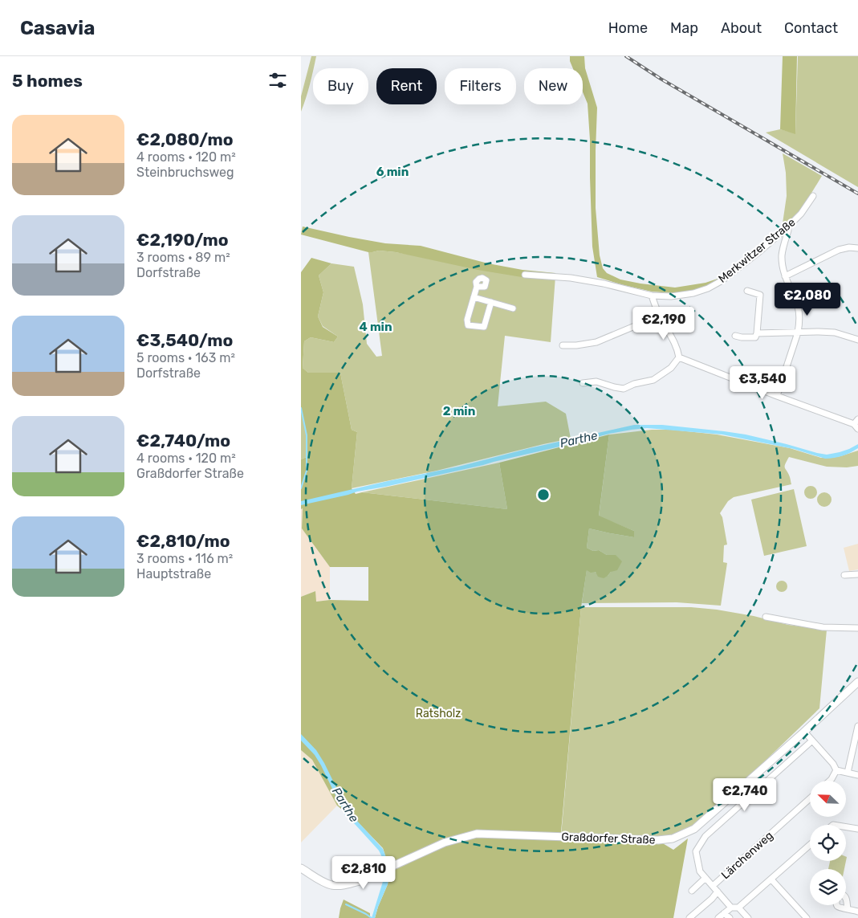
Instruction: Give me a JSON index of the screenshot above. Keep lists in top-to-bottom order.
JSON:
{
  "streets": {
    "street": ["Merkwitzer Straße", "Graßdorfer Straße", "Lärchenweg"]
  },
  "water": ["Parthe"],
  "parks": ["Ratsholz"],
  "north": "top left",
  "page": {
    "header": "Casavia",
    "nav": [
      "Home",
      "Map",
      "About",
      "Contact"
    ],
    "heading": "5 homes",
    "chip": [
      "Buy",
      "Rent",
      "Filters",
      "New"
    ],
    "list": [
      {
        "name": "€2,080/mo",
        "note": "4 rooms · 120 m² · Steinbruchsweg"
      },
      {
        "name": "€2,190/mo",
        "note": "3 rooms · 89 m² · Dorfstraße"
      },
      {
        "name": "€3,540/mo",
        "note": "5 rooms · 163 m² · Dorfstraße"
      },
      {
        "name": "€2,740/mo",
        "note": "4 rooms · 120 m² · Graßdorfer Straße"
      },
      {
        "name": "€2,810/mo",
        "note": "3 rooms · 116 m² · Hauptstraße"
      }
    ],
    "price": [
      "€2,080",
      "€2,190",
      "€3,540",
      "€2,740",
      "€2,810"
    ]
  },
  "rings": ["6 min", "4 min", "2 min"]
}
